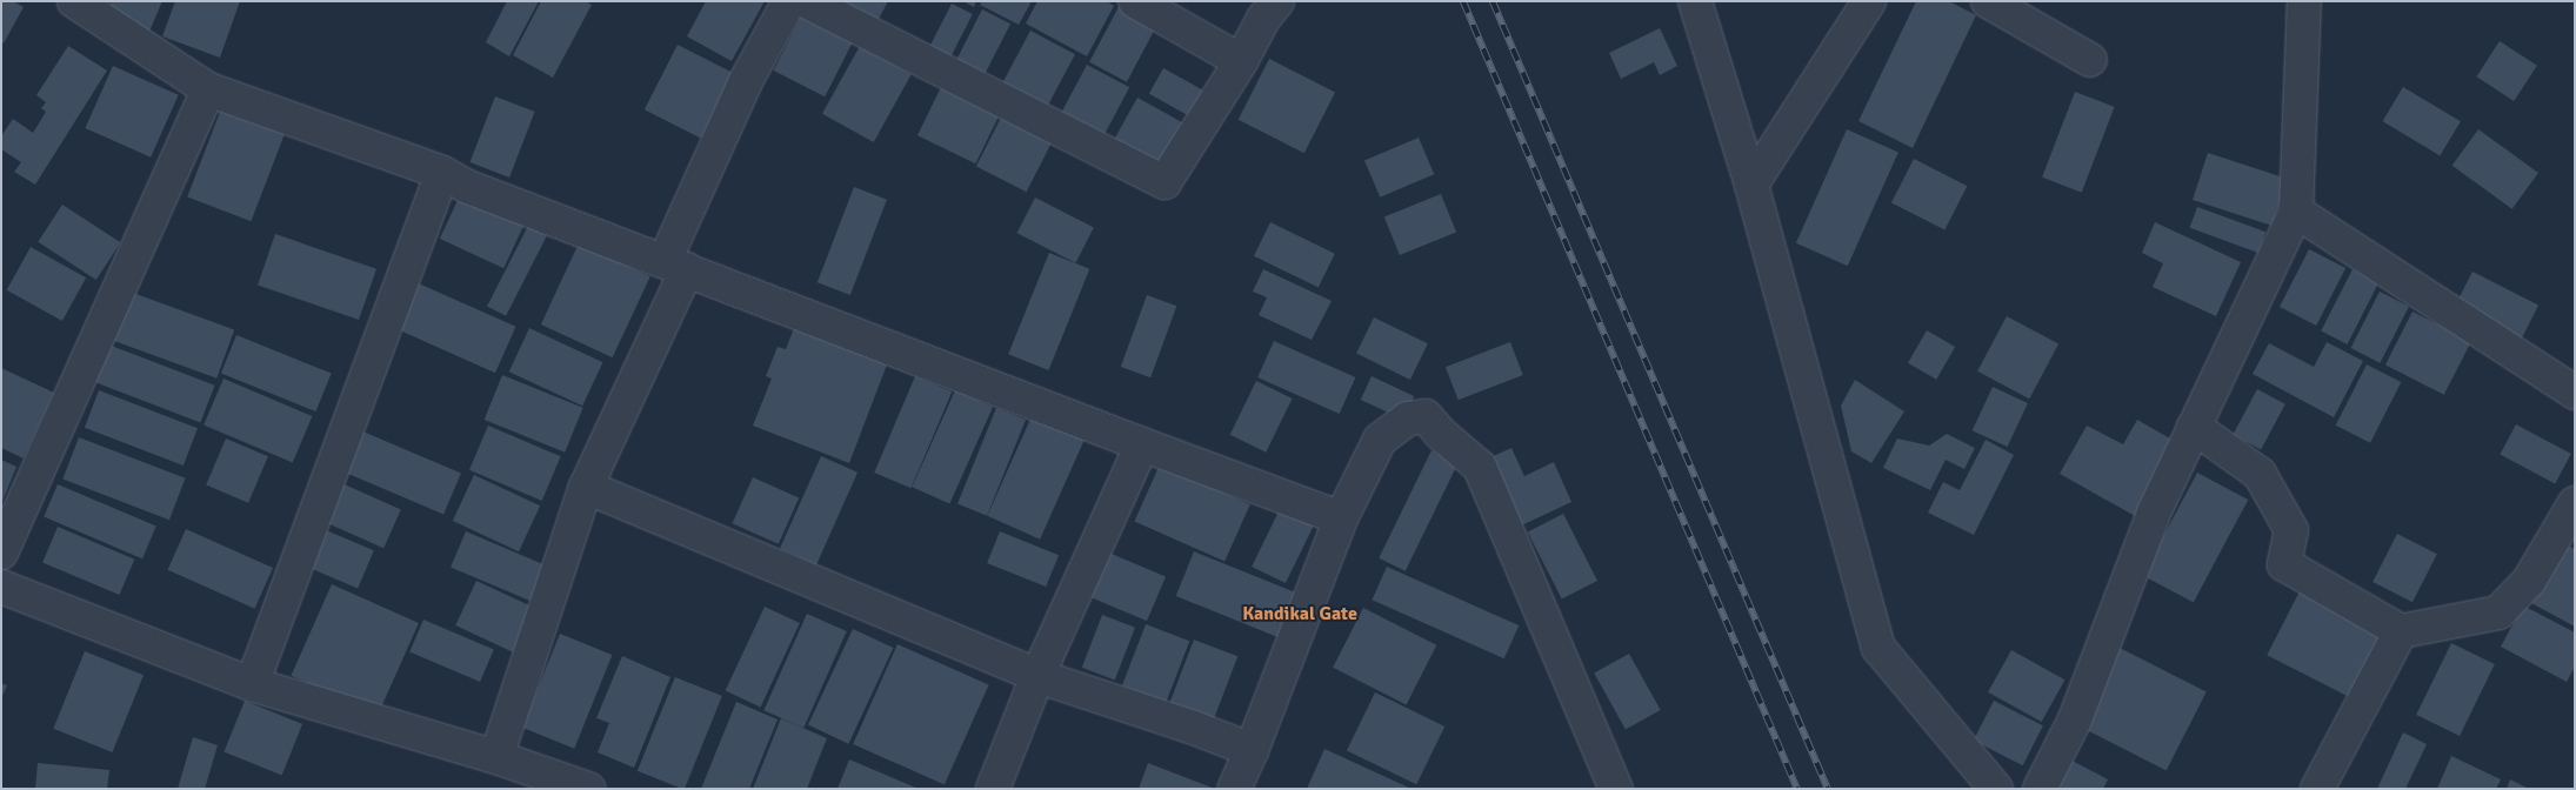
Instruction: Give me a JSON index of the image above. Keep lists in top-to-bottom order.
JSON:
{
  "districts": ["Kandikal Gate"]
}
